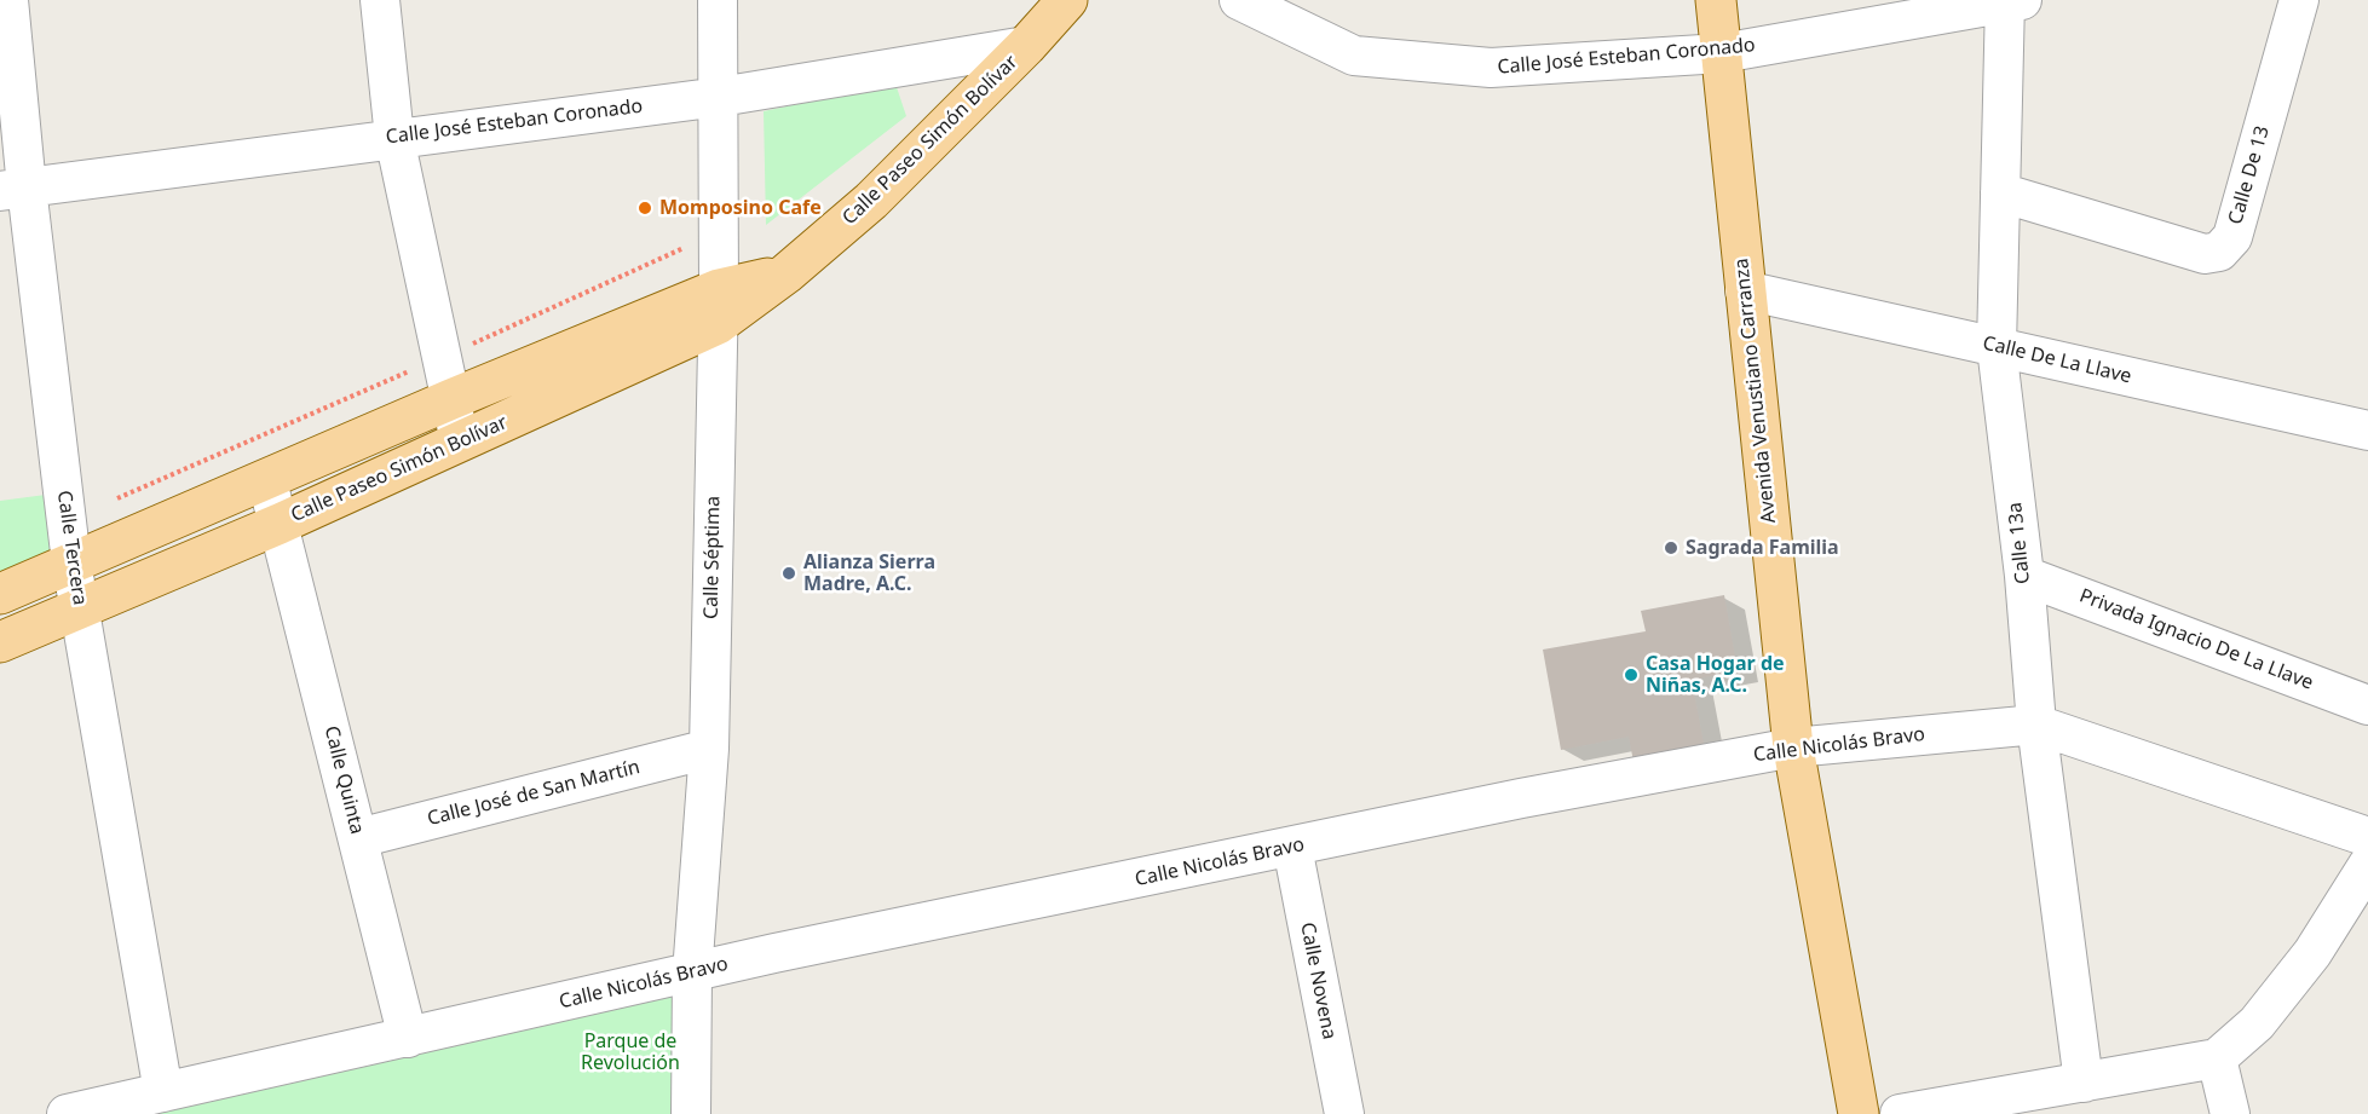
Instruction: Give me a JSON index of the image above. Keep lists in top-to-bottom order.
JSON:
{
  "streets": {
    "main road": ["Calle Paseo Simón Bolívar", "Avenida Venustiano Carranza"],
    "street": [
      "Calle José Esteban Coronado",
      "Calle De 13",
      "Calle De La Llave",
      "Calle 13a",
      "Calle Tercera",
      "Calle Séptima",
      "Privada Ignacio De La Llave",
      "Calle Nicolás Bravo",
      "Calle Quinta",
      "Calle José de San Martín",
      "Calle Novena"
    ]
  },
  "crossings": [
    ["Calle José Esteban Coronado", "Calle Paseo Simón Bolívar"],
    ["Calle José Esteban Coronado", "Avenida Venustiano Carranza"],
    ["Calle José Esteban Coronado", "Calle 13a"],
    ["Calle José Esteban Coronado", "Calle Tercera"],
    ["Calle José Esteban Coronado", "Calle Séptima"],
    ["Calle Paseo Simón Bolívar", "Calle Tercera"],
    ["Calle Paseo Simón Bolívar", "Calle Séptima"],
    ["Calle Paseo Simón Bolívar", "Calle Quinta"],
    ["Calle De 13", "Calle 13a"],
    ["Calle De La Llave", "Avenida Venustiano Carranza"],
    ["Calle De La Llave", "Calle 13a"],
    ["Avenida Venustiano Carranza", "Calle Nicolás Bravo"],
    ["Calle 13a", "Privada Ignacio De La Llave"],
    ["Calle 13a", "Calle Nicolás Bravo"],
    ["Calle Tercera", "Calle Nicolás Bravo"],
    ["Calle Séptima", "Calle Nicolás Bravo"],
    ["Calle Séptima", "Calle José de San Martín"],
    ["Calle Nicolás Bravo", "Calle Quinta"],
    ["Calle Nicolás Bravo", "Calle Novena"],
    ["Calle Quinta", "Calle José de San Martín"]
  ],
  "parks": ["Parque de Revolución"],
  "places": [
    "Momposino Cafe",
    "Sagrada Familia",
    "Alianza Sierra Madre, A.C.",
    "Casa Hogar de Niñas, A.C."
  ]
}
